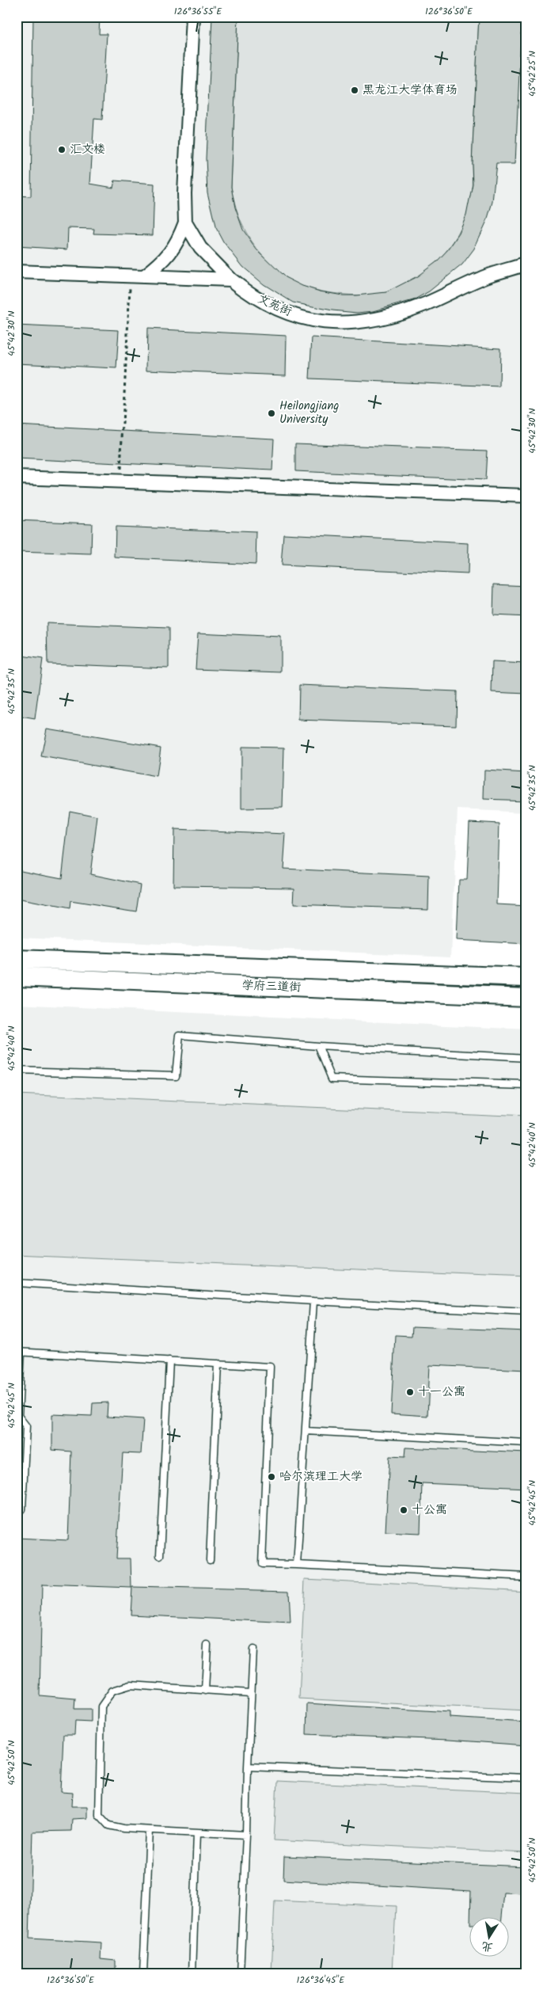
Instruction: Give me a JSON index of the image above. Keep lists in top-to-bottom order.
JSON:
{
  "streets": {
    "main road": ["学府三道街"],
    "street": ["文苑街"]
  },
  "places": [
    "黑龙江大学体育场",
    "汇文楼",
    "Heilongjiang University",
    "十一公寓",
    "哈尔滨理工大学",
    "十公寓"
  ],
  "north": "bottom",
  "coordinates": [
    "126°36'55\"E",
    "126°36'50\"E",
    "45°42'25\"N",
    "45°42'30\"N",
    "45°42'35\"N",
    "45°42'40\"N",
    "45°42'45\"N",
    "45°42'50\"N",
    "126°36'45\"E"
  ]
}
